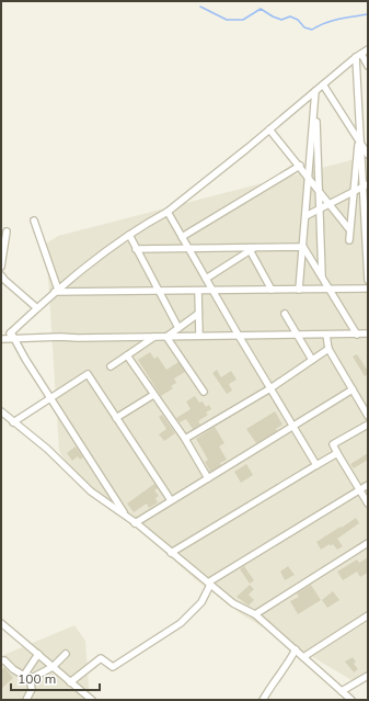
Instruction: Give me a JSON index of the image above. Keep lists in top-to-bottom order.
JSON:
{
  "scale_bar": "100 m"
}
